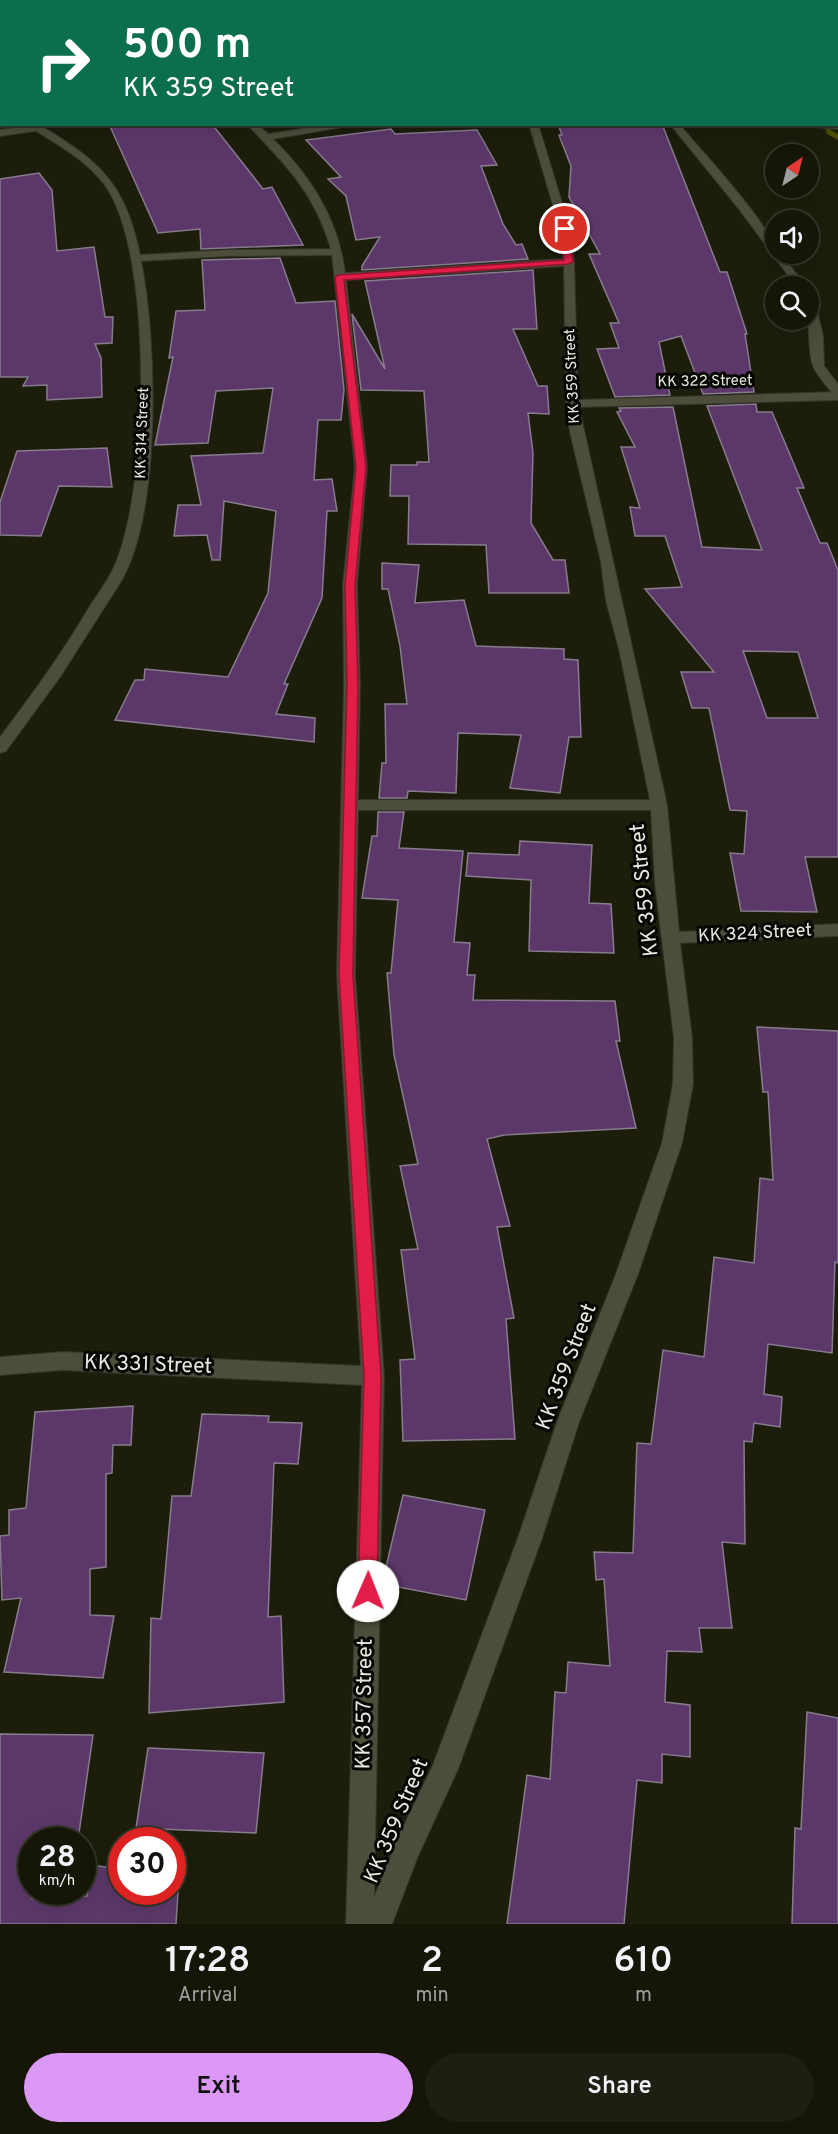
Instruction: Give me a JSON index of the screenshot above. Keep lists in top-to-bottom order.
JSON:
{
  "streets": {
    "street": [
      "KK 359 Street",
      "KK 322 Street",
      "KK 314 Street",
      "KK 324 Street",
      "KK 331 Street",
      "KK 357 Street"
    ]
  },
  "crossings": [
    ["KK 359 Street", "KK 322 Street"],
    ["KK 359 Street", "KK 324 Street"],
    ["KK 359 Street", "KK 357 Street"],
    ["KK 331 Street", "KK 357 Street"]
  ],
  "north": "top right",
  "page": {
    "turn": ["500 m", "KK 359 Street"],
    "speed": "28 km/h",
    "limit": "30",
    "eta": [
      "17:28",
      "Arrival",
      "2",
      "min",
      "610",
      "m"
    ],
    "buttons": ["Exit", "Share"]
  }
}
